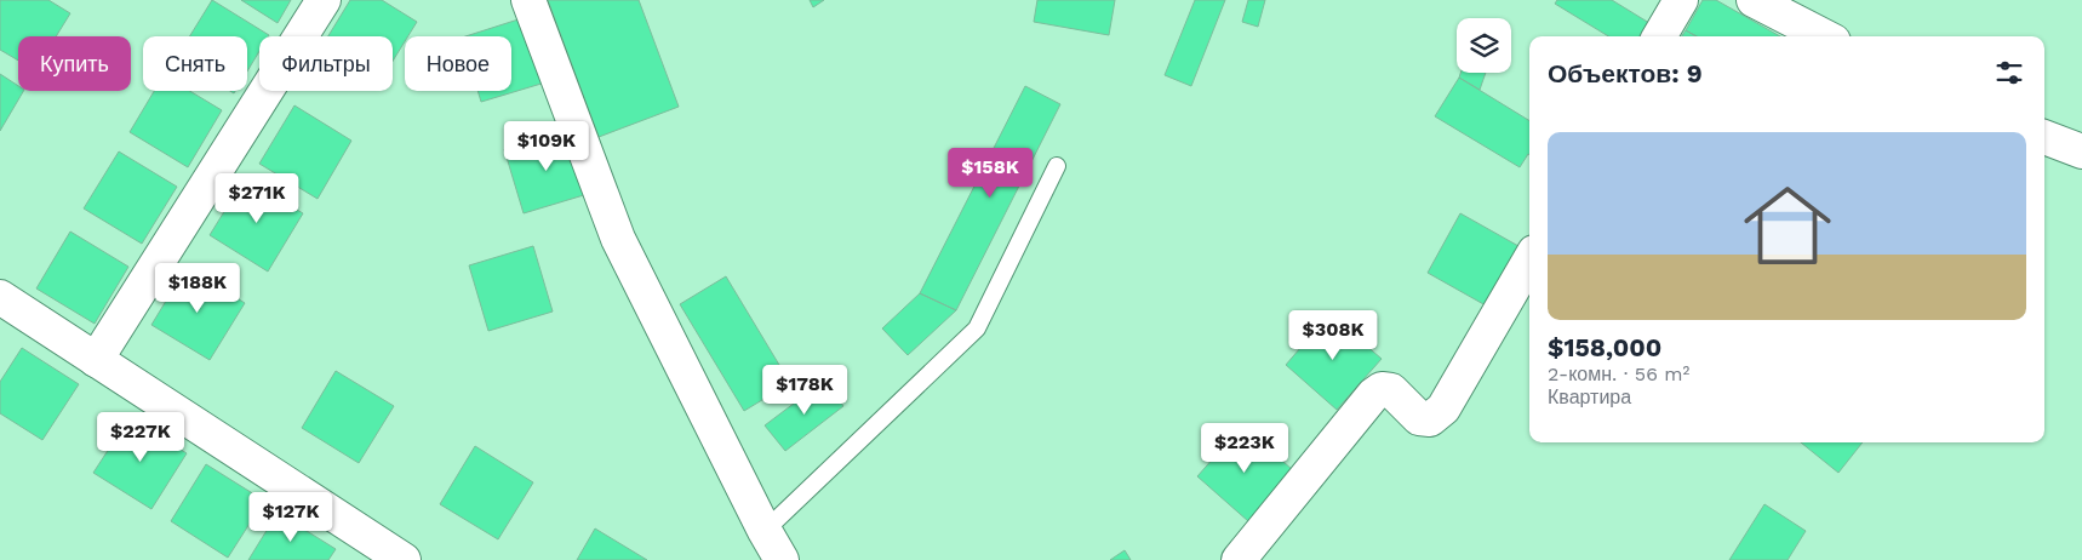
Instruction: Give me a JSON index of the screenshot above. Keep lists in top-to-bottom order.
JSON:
{
  "page": {
    "chip": [
      "Купить",
      "Снять",
      "Фильтры",
      "Новое"
    ],
    "heading": "Объектов: 9",
    "list": [
      {
        "name": "$158,000",
        "note": "2-комн. · 56 m² · Квартира"
      }
    ],
    "price": [
      "$109K",
      "$158K",
      "$271K",
      "$188K",
      "$308K",
      "$178K",
      "$227K",
      "$223K",
      "$127K"
    ]
  }
}
